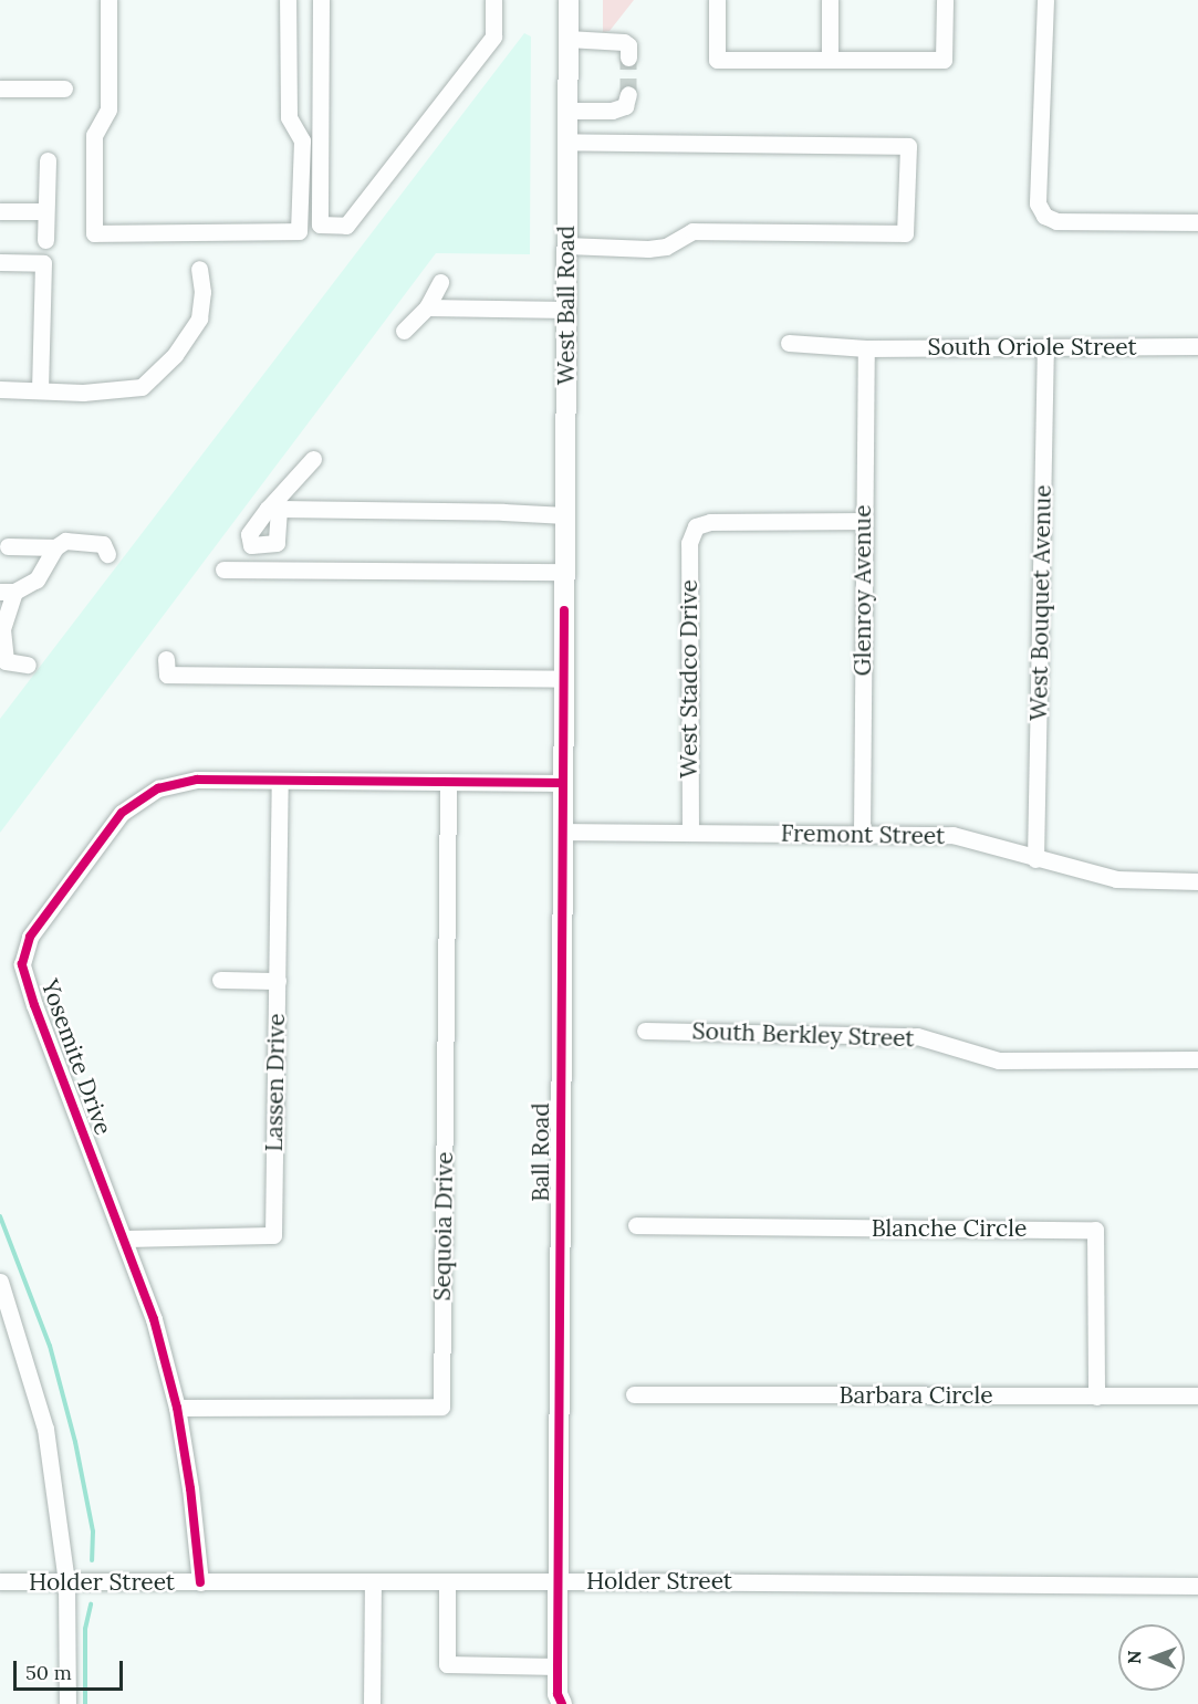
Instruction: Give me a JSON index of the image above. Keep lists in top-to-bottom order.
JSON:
{
  "streets": {
    "main road": ["West Ball Road", "Ball Road"],
    "street": [
      "South Oriole Street",
      "Glenroy Avenue",
      "West Bouquet Avenue",
      "West Stadco Drive",
      "Fremont Street",
      "South Berkley Street",
      "Yosemite Drive",
      "Lassen Drive",
      "Sequoia Drive",
      "Blanche Circle",
      "Barbara Circle",
      "Holder Street"
    ]
  },
  "crossings": [
    ["West Ball Road", "Ball Road"],
    ["South Oriole Street", "Glenroy Avenue"],
    ["South Oriole Street", "West Bouquet Avenue"],
    ["Glenroy Avenue", "West Stadco Drive"],
    ["Glenroy Avenue", "Fremont Street"],
    ["West Bouquet Avenue", "Fremont Street"],
    ["West Stadco Drive", "Fremont Street"],
    ["Fremont Street", "Ball Road"],
    ["Yosemite Drive", "Lassen Drive"],
    ["Yosemite Drive", "Ball Road"],
    ["Yosemite Drive", "Sequoia Drive"],
    ["Yosemite Drive", "Holder Street"],
    ["Ball Road", "Holder Street"],
    ["Blanche Circle", "Barbara Circle"]
  ],
  "scale_bar": "50 m",
  "north": "left"
}
